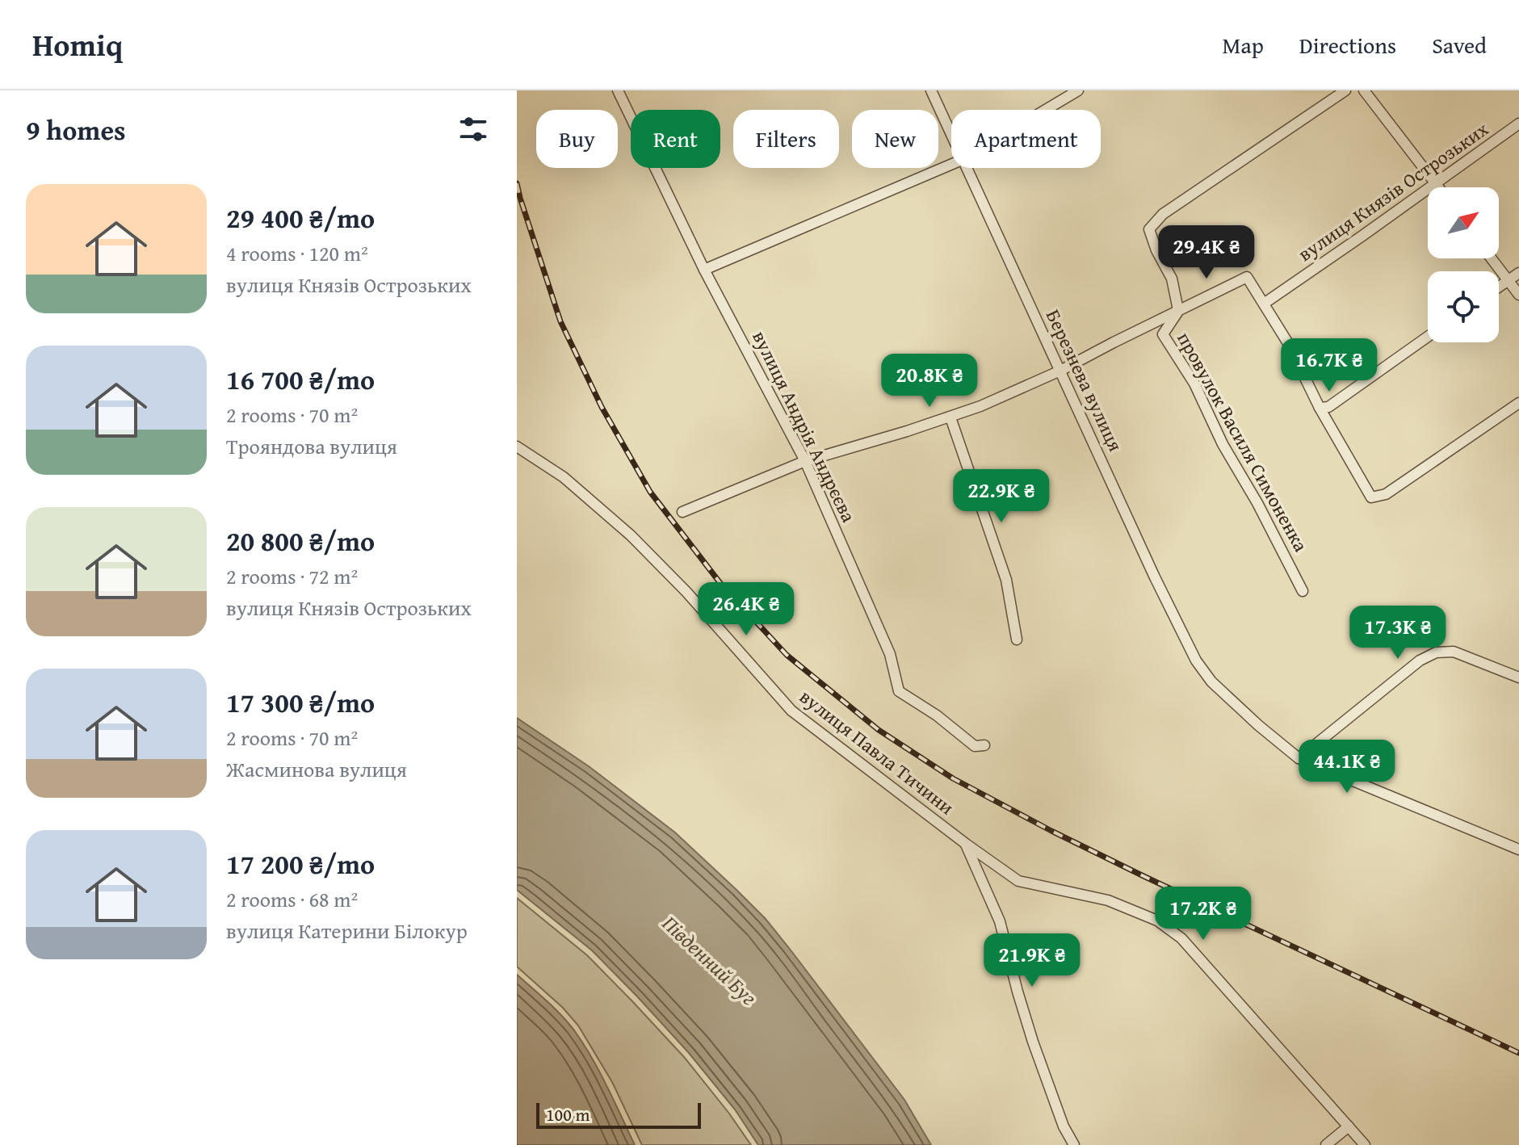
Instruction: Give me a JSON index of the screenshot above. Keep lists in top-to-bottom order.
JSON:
{
  "streets": {
    "street": [
      "вулиця Князів Острозьких",
      "Березнева вулиця",
      "вулиця Андрія Андрєєва",
      "провулок Василя Симоненка",
      "вулиця Павла Тичини"
    ]
  },
  "water": ["Південний Буг"],
  "scale_bar": "100 m",
  "north": "top right",
  "page": {
    "header": "Homiq",
    "nav": ["Map", "Directions", "Saved"],
    "heading": "9 homes",
    "chip": [
      "Buy",
      "Rent",
      "Filters",
      "New",
      "Apartment"
    ],
    "list": [
      {
        "name": "29 400 ₴/mo",
        "note": "4 rooms · 120 m² · вулиця Князів Острозьких"
      },
      {
        "name": "16 700 ₴/mo",
        "note": "2 rooms · 70 m² · Трояндова вулиця"
      },
      {
        "name": "20 800 ₴/mo",
        "note": "2 rooms · 72 m² · вулиця Князів Острозьких"
      },
      {
        "name": "17 300 ₴/mo",
        "note": "2 rooms · 70 m² · Жасминова вулиця"
      },
      {
        "name": "17 200 ₴/mo",
        "note": "2 rooms · 68 m² · вулиця Катерини Білокур"
      }
    ],
    "price": [
      "29.4K ₴",
      "16.7K ₴",
      "20.8K ₴",
      "22.9K ₴",
      "26.4K ₴",
      "17.3K ₴",
      "44.1K ₴",
      "17.2K ₴",
      "21.9K ₴"
    ],
    "scale": "100 m"
  }
}
